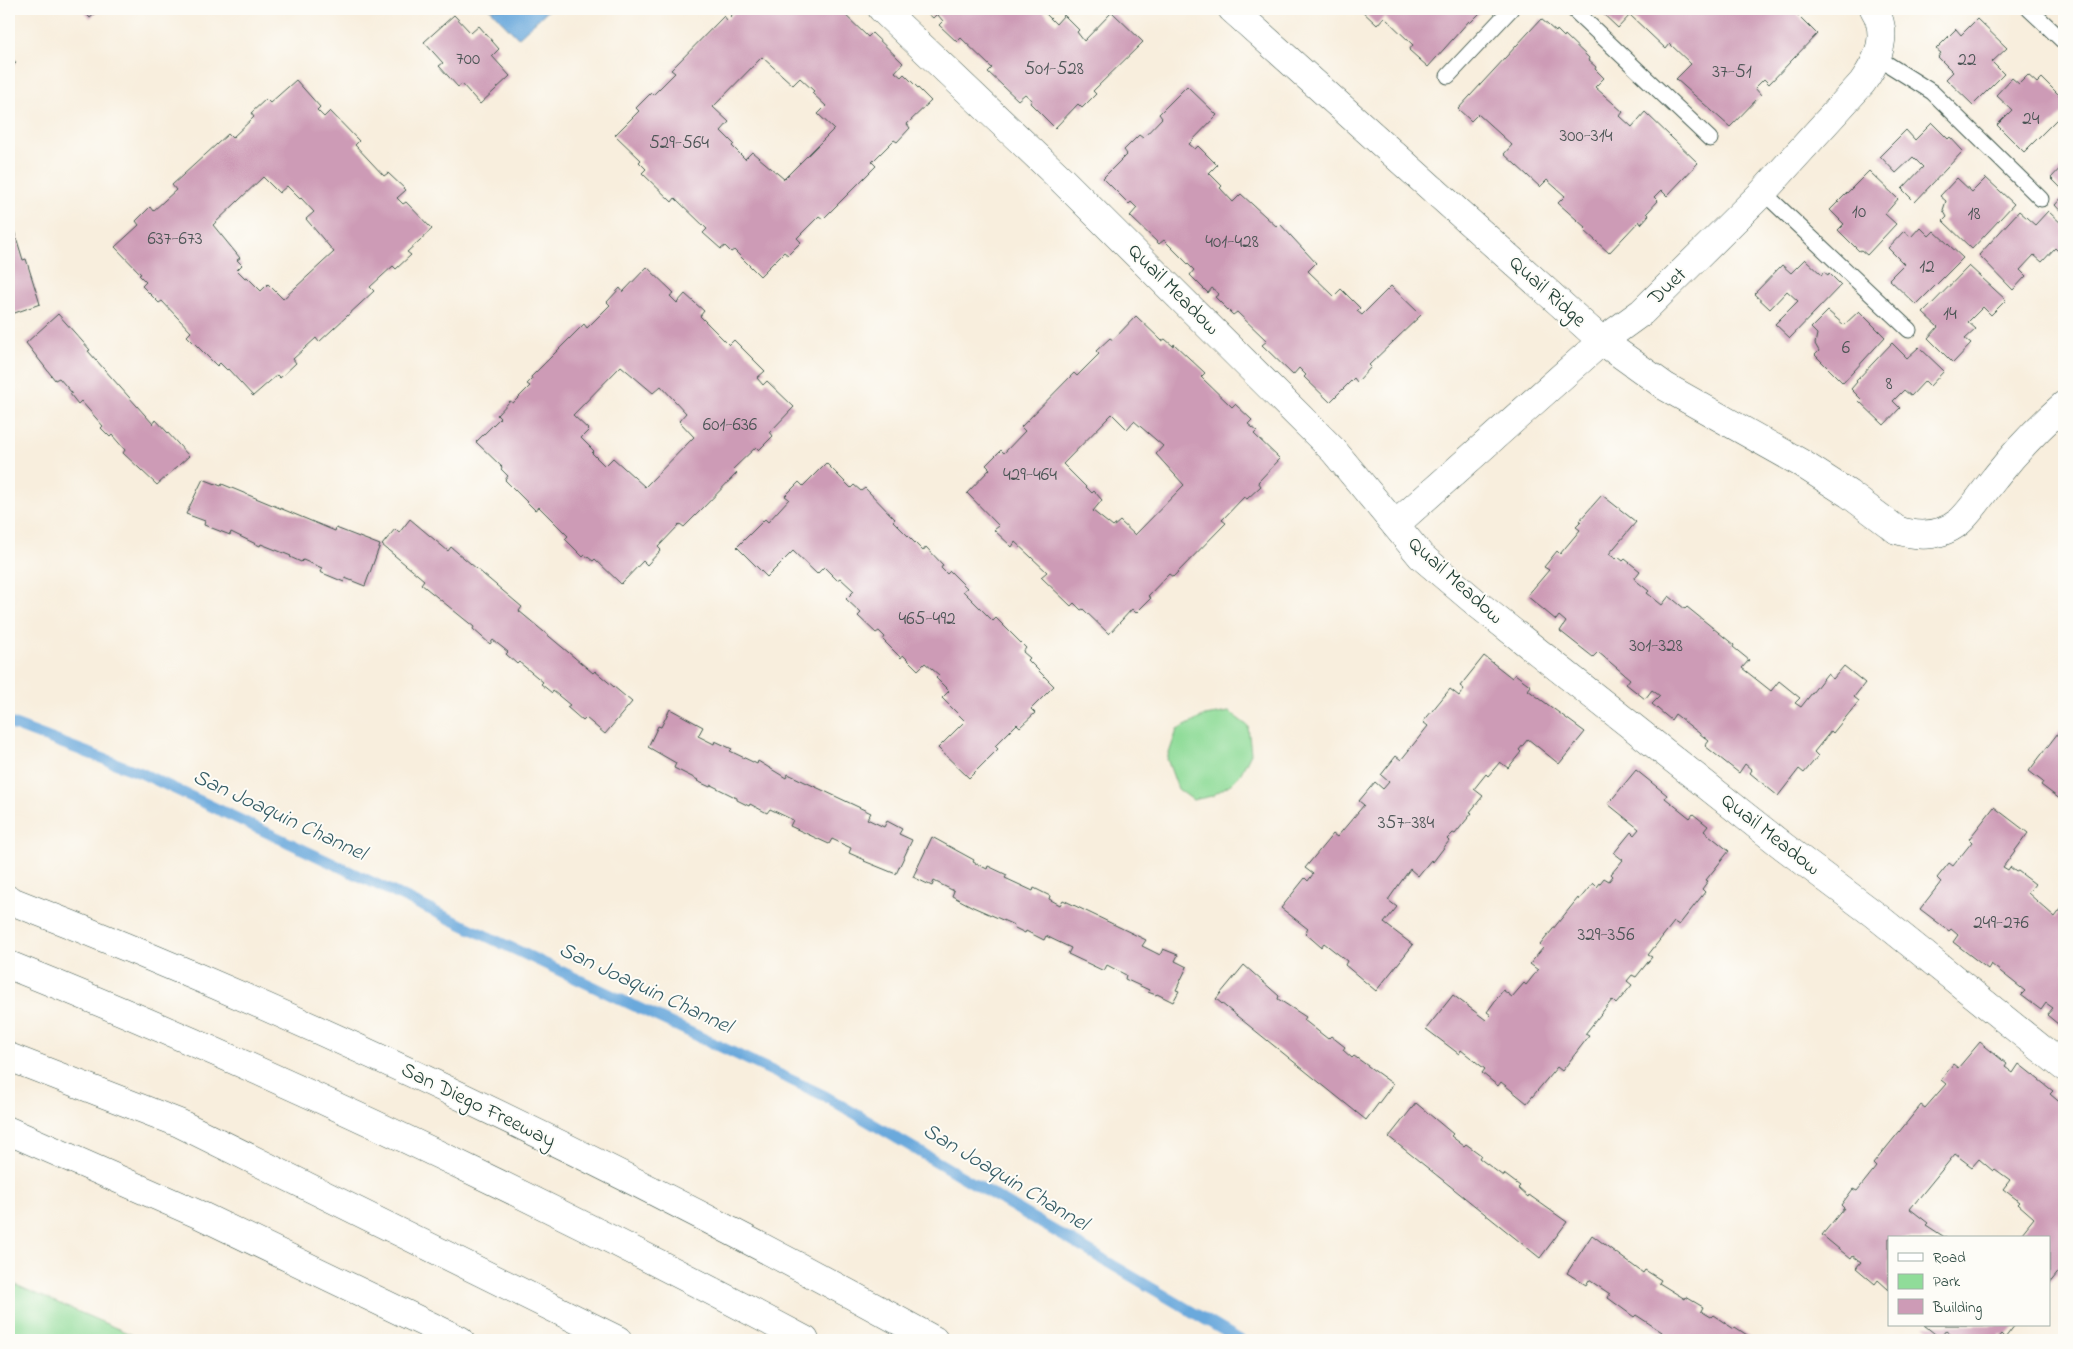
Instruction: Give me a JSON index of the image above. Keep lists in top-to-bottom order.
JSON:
{
  "streets": {
    "main road": [
      "Duet",
      "Quail Meadow",
      "Quail Ridge",
      "San Diego Freeway"
    ]
  },
  "crossings": [
    ["Duet", "Quail Meadow"],
    ["Duet", "Quail Ridge"]
  ],
  "water": ["San Joaquin Channel"],
  "house_numbers": [
    "700",
    "22",
    "501-528",
    "37-51",
    "24",
    "300-314",
    "529-564",
    "10",
    "18",
    "637-673",
    "401-428",
    "12",
    "14",
    "6",
    "8",
    "601-636",
    "429-464",
    "465-492",
    "301-328",
    "357-384",
    "249-276",
    "329-356"
  ],
  "legend": ["Road", "Park", "Building"]
}
